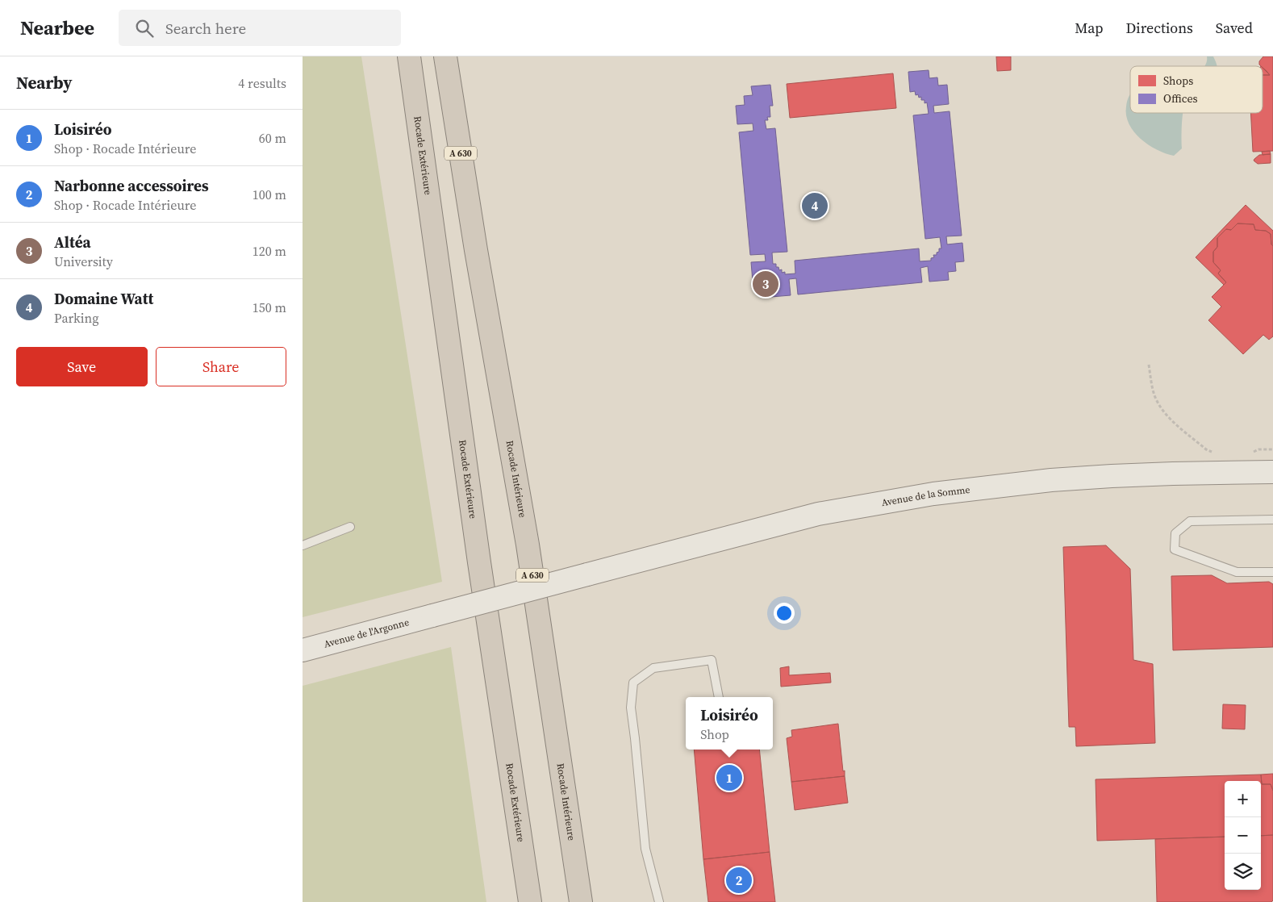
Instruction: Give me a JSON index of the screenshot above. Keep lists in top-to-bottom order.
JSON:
{
  "streets": {
    "highway": ["A 630", "Rocade Extérieure", "Rocade Intérieure"],
    "main road": ["Avenue de la Somme", "Avenue de l'Argonne"]
  },
  "crossings": [
    ["Avenue de la Somme", "Avenue de l'Argonne"]
  ],
  "legend": ["Shops", "Offices"],
  "page": {
    "header": "Nearbee",
    "search": "Search here",
    "nav": ["Map", "Directions", "Saved"],
    "heading": ["Nearby", "4 results"],
    "list": [
      {
        "mark": "1",
        "name": "Loisiréo",
        "note": "Shop · Rocade Intérieure",
        "value": "60 m"
      },
      {
        "mark": "2",
        "name": "Narbonne accessoires",
        "note": "Shop · Rocade Intérieure",
        "value": "100 m"
      },
      {
        "mark": "3",
        "name": "Altéa",
        "note": "University",
        "value": "120 m"
      },
      {
        "mark": "4",
        "name": "Domaine Watt",
        "note": "Parking",
        "value": "150 m"
      }
    ],
    "pins": [
      "4",
      "3",
      "1",
      "2"
    ],
    "buttons": ["Save", "Share"],
    "popup": ["Loisiréo", "Shop"],
    "map_buttons": ["+", "−"]
  }
}
